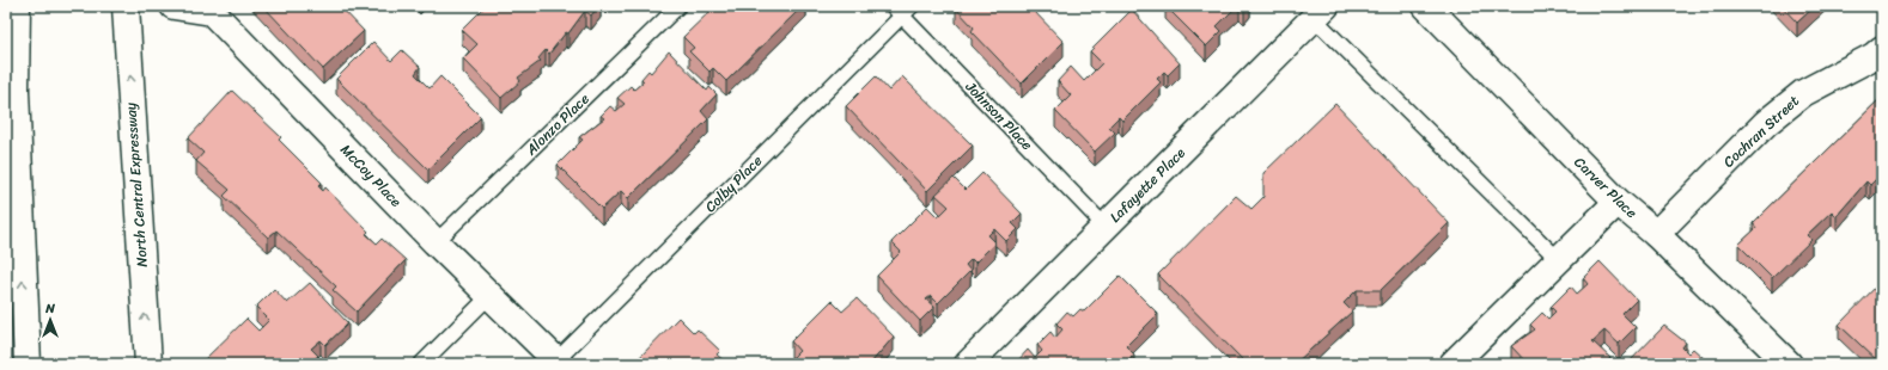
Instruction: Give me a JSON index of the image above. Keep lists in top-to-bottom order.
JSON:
{
  "streets": {
    "main road": [
      "Cochran Street",
      "McCoy Place",
      "North Central Expressway",
      "Lafayette Place",
      "Carver Place"
    ],
    "lane": ["Johnson Place", "Alonzo Place", "Colby Place"]
  },
  "crossings": [
    ["Johnson Place", "Colby Place"],
    ["Johnson Place", "Lafayette Place"],
    ["Alonzo Place", "McCoy Place"],
    ["Cochran Street", "Carver Place"],
    ["McCoy Place", "Colby Place"]
  ],
  "north": "top"
}
